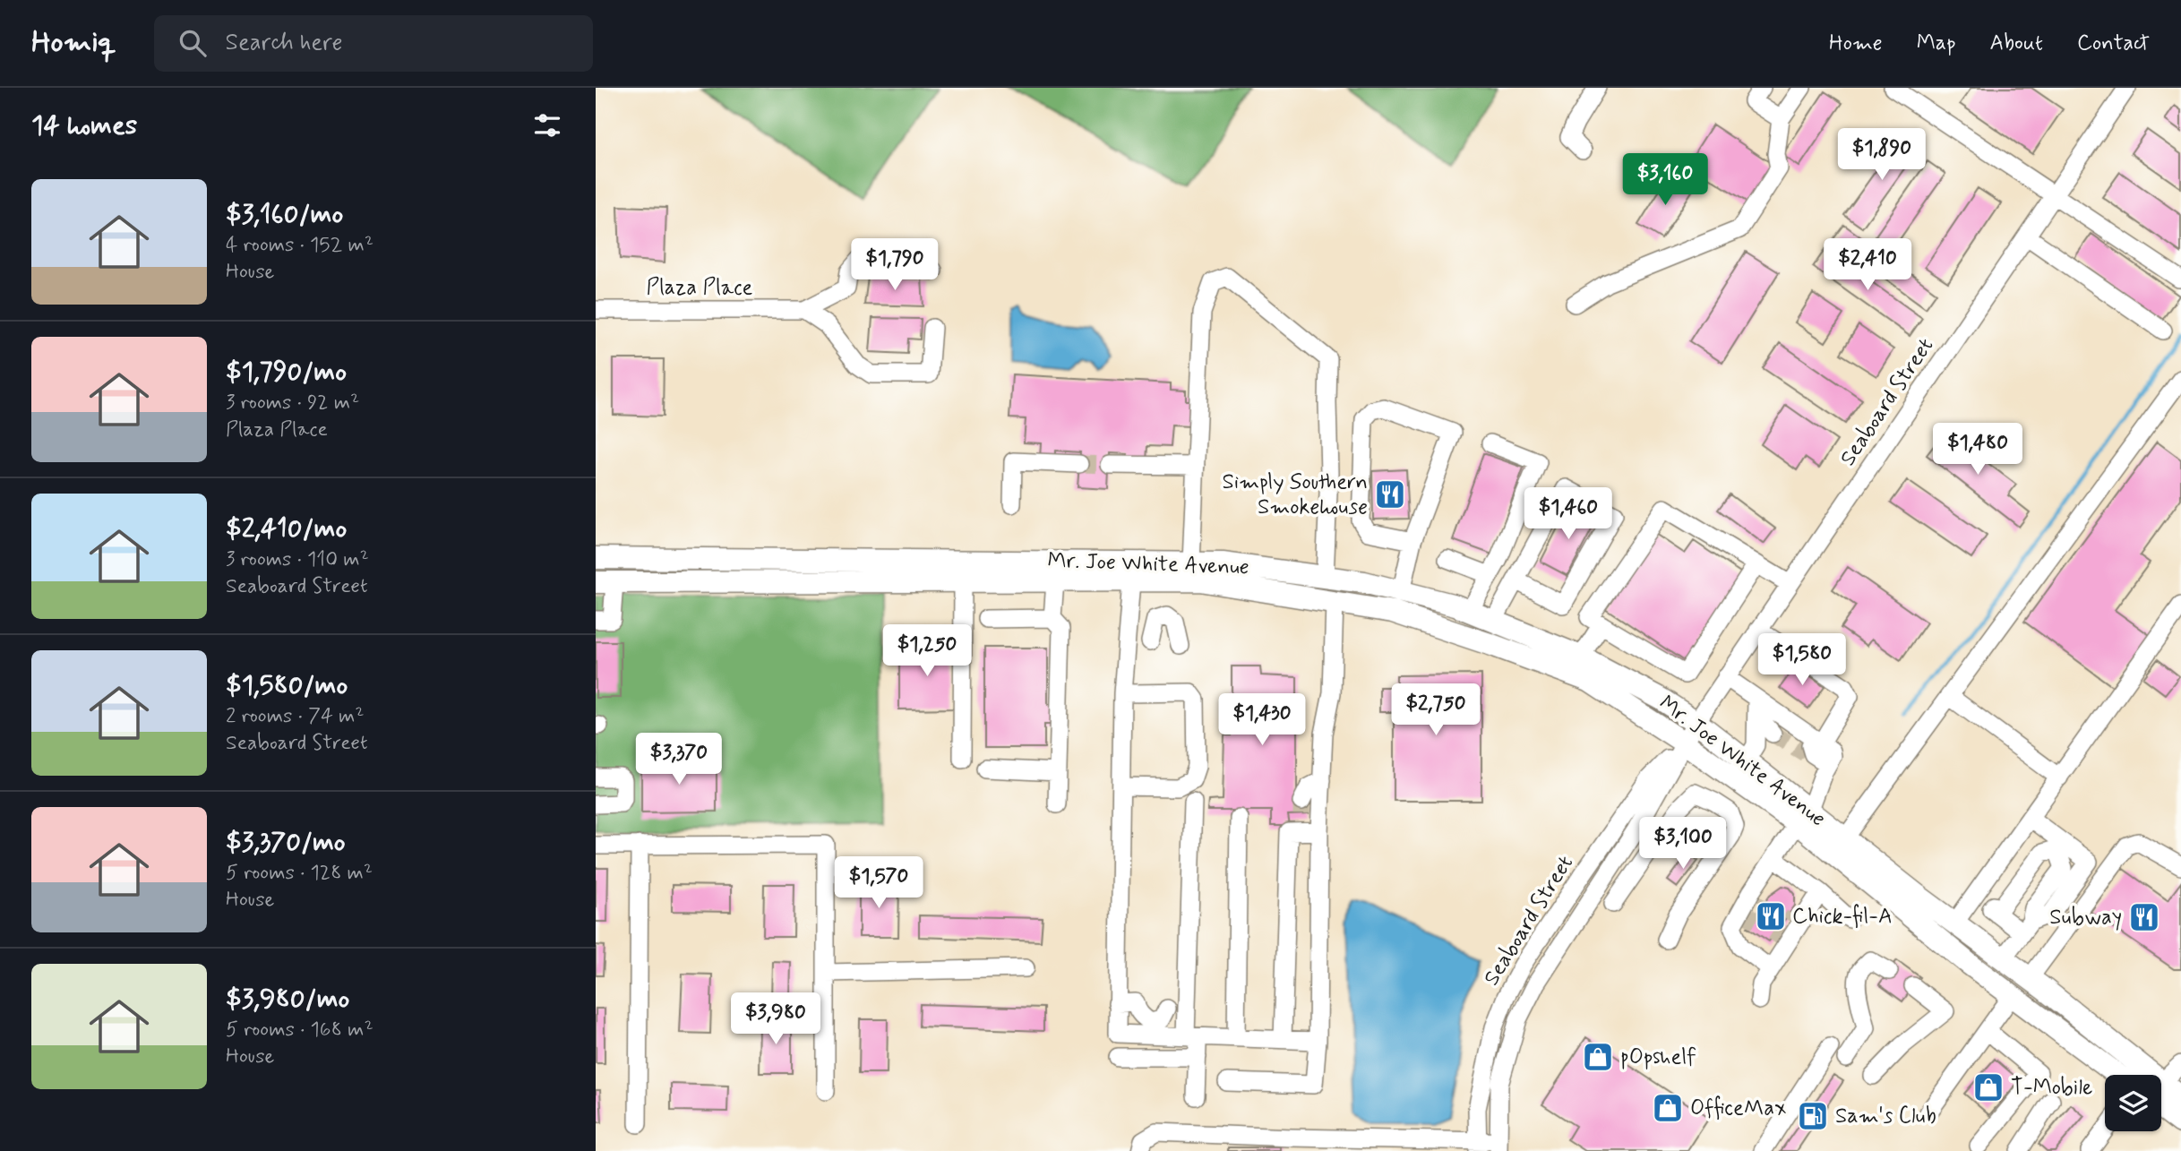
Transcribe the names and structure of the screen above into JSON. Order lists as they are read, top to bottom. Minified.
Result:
{"streets":{"main road":["Mr. Joe White Avenue"],"street":["Plaza Place","Seaboard Street"]},"crossings":[["Seaboard Street","Mr. Joe White Avenue"]],"places":{"restaurant":["Simply Southern Smokehouse","Chick-fil-A","Subway"],"shop":["pOpshelf","T-Mobile","OfficeMax"],"fuel station":["Sam's Club"]},"page":{"header":"Homiq","search":"Search here","nav":["Home","Map","About","Contact"],"heading":"14 homes","price":["$1,890","$3,160","$1,790","$2,410","$1,480","$1,460","$1,250","$1,580","$2,750","$1,430","$3,370","$3,100","$1,570","$3,980"],"list":[{"name":"$3,160/mo","note":"4 rooms · 152 m² · House"},{"name":"$1,790/mo","note":"3 rooms · 92 m² · Plaza Place"},{"name":"$2,410/mo","note":"3 rooms · 110 m² · Seaboard Street"},{"name":"$1,580/mo","note":"2 rooms · 74 m² · Seaboard Street"},{"name":"$3,370/mo","note":"5 rooms · 128 m² · House"},{"name":"$3,980/mo","note":"5 rooms · 168 m² · House"}]}}
